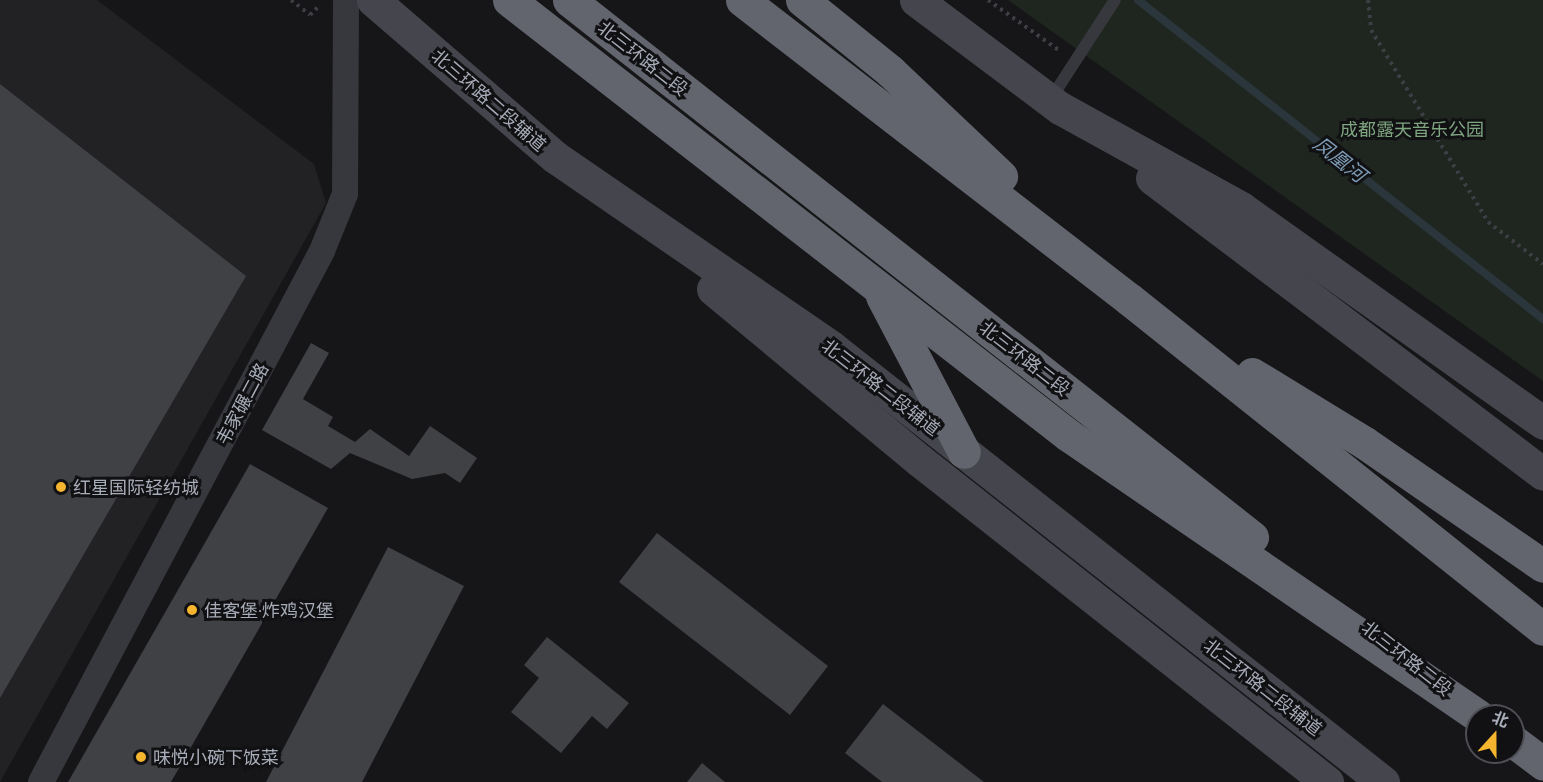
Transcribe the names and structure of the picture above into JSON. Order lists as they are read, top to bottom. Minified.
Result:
{"streets":{"highway":["北三环路二段"],"main road":["北三环路二段辅道"],"street":["韦家碾二路"]},"water":["凤凰河"],"parks":["成都露天音乐公园"],"places":["红星国际轻纺城","佳客堡·炸鸡汉堡","味悦小碗下饭菜"],"north":"top"}
